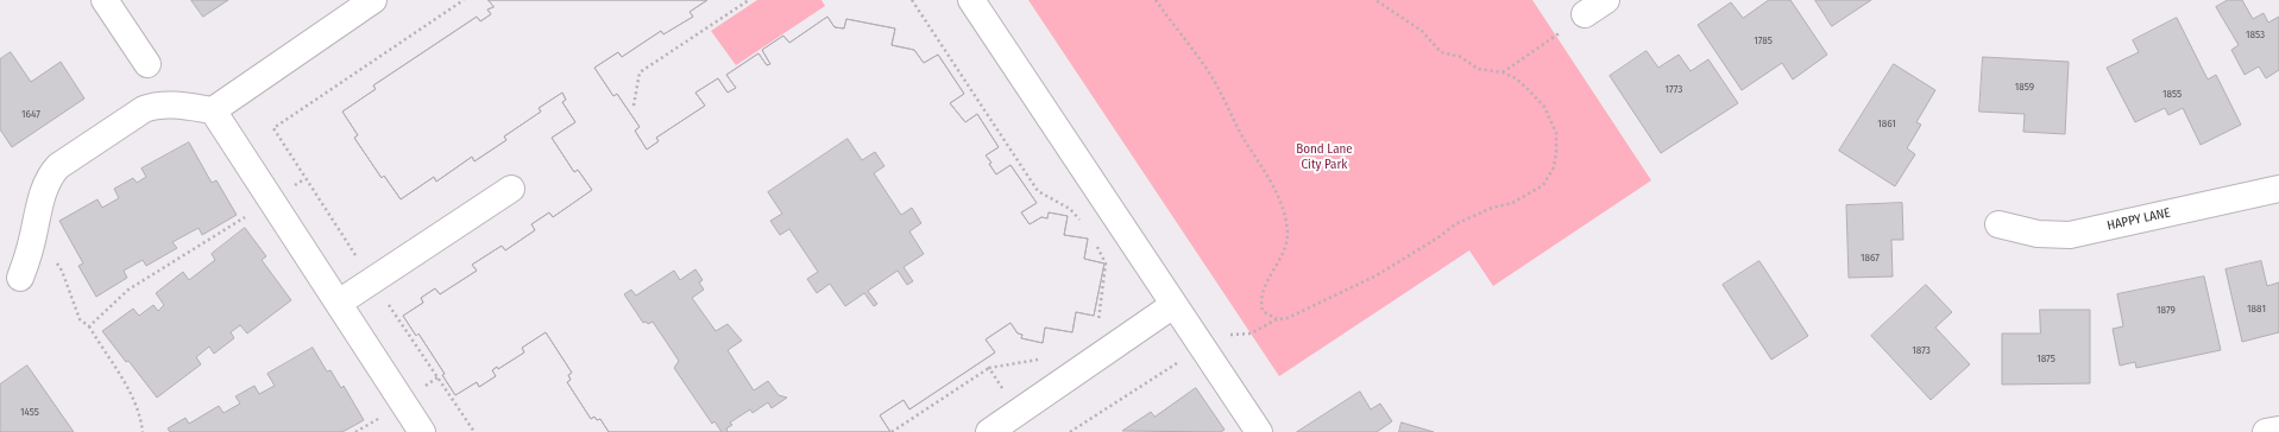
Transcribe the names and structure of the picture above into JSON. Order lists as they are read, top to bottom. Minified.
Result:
{"streets":{"street":["HAPPY LANE"]},"parks":["Bond Lane City Park"],"house_numbers":["1853","1785","1859","1773","1855","1647","1861","1867","1881","1879","1873","1875","1455"]}
